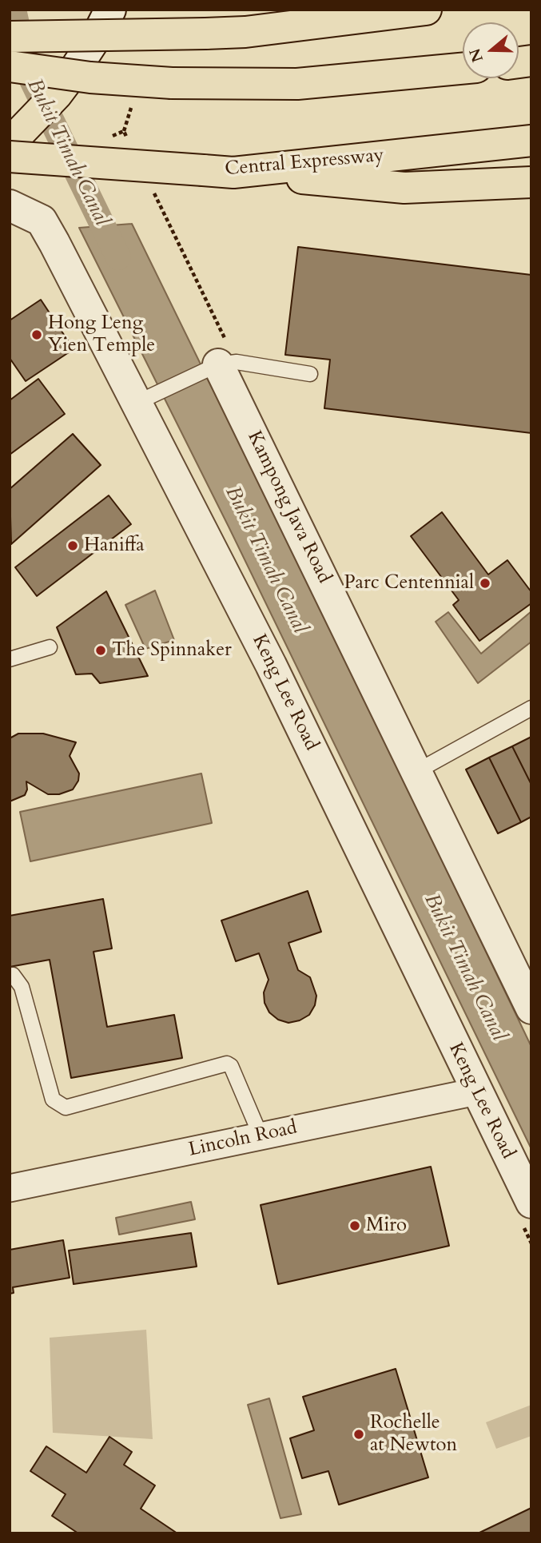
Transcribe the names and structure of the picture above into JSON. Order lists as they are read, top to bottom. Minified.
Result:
{"streets":{"main road":["Central Expressway"],"street":["Kampong Java Road","Keng Lee Road","Lincoln Road"]},"crossings":[["Keng Lee Road","Lincoln Road"]],"water":["Bukit Timah Canal"],"places":["Hong Leng Yien Temple","Haniffa","Parc Centennial","The Spinnaker","Miro","Rochelle at Newton"],"north":"left"}
